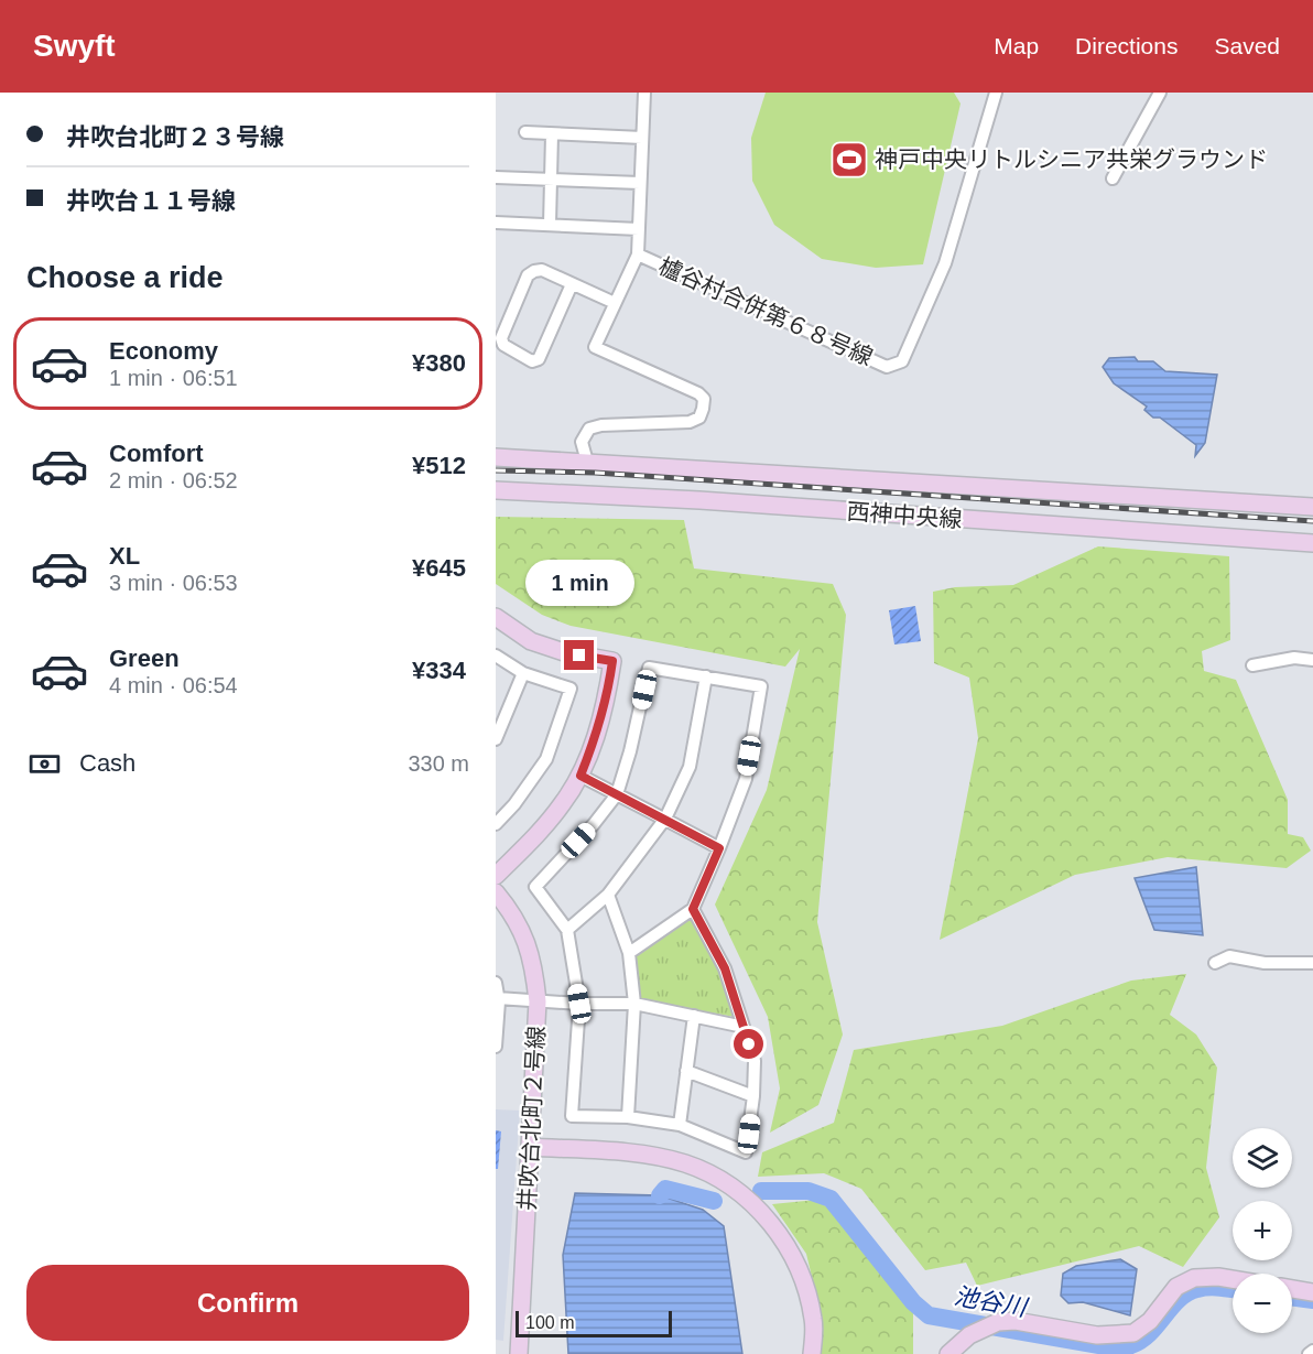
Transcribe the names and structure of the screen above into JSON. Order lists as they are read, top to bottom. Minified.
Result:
{"streets":{"street":["櫨谷村合併第６８号線","西神中央線","井吹台北町２号線"]},"crossings":[["櫨谷村合併第６８号線","西神中央線"]],"water":["池谷川"],"places":{"sports":["神戸中央リトルシニア共栄グラウンド"]},"scale_bar":"100 m","page":{"header":"Swyft","nav":["Map","Directions","Saved"],"banner":["井吹台北町２３号線","井吹台１１号線"],"heading":"Choose a ride","list":[{"name":"Economy","note":"1 min · 06:51","value":"¥380"},{"name":"Comfort","note":"2 min · 06:52","value":"¥512"},{"name":"XL","note":"3 min · 06:53","value":"¥645"},{"name":"Green","note":"4 min · 06:54","value":"¥334"}],"bubble":"1 min","pay":["Cash","330 m"],"map_buttons":["+","−"],"buttons":"Confirm","scale":"100 m"}}
